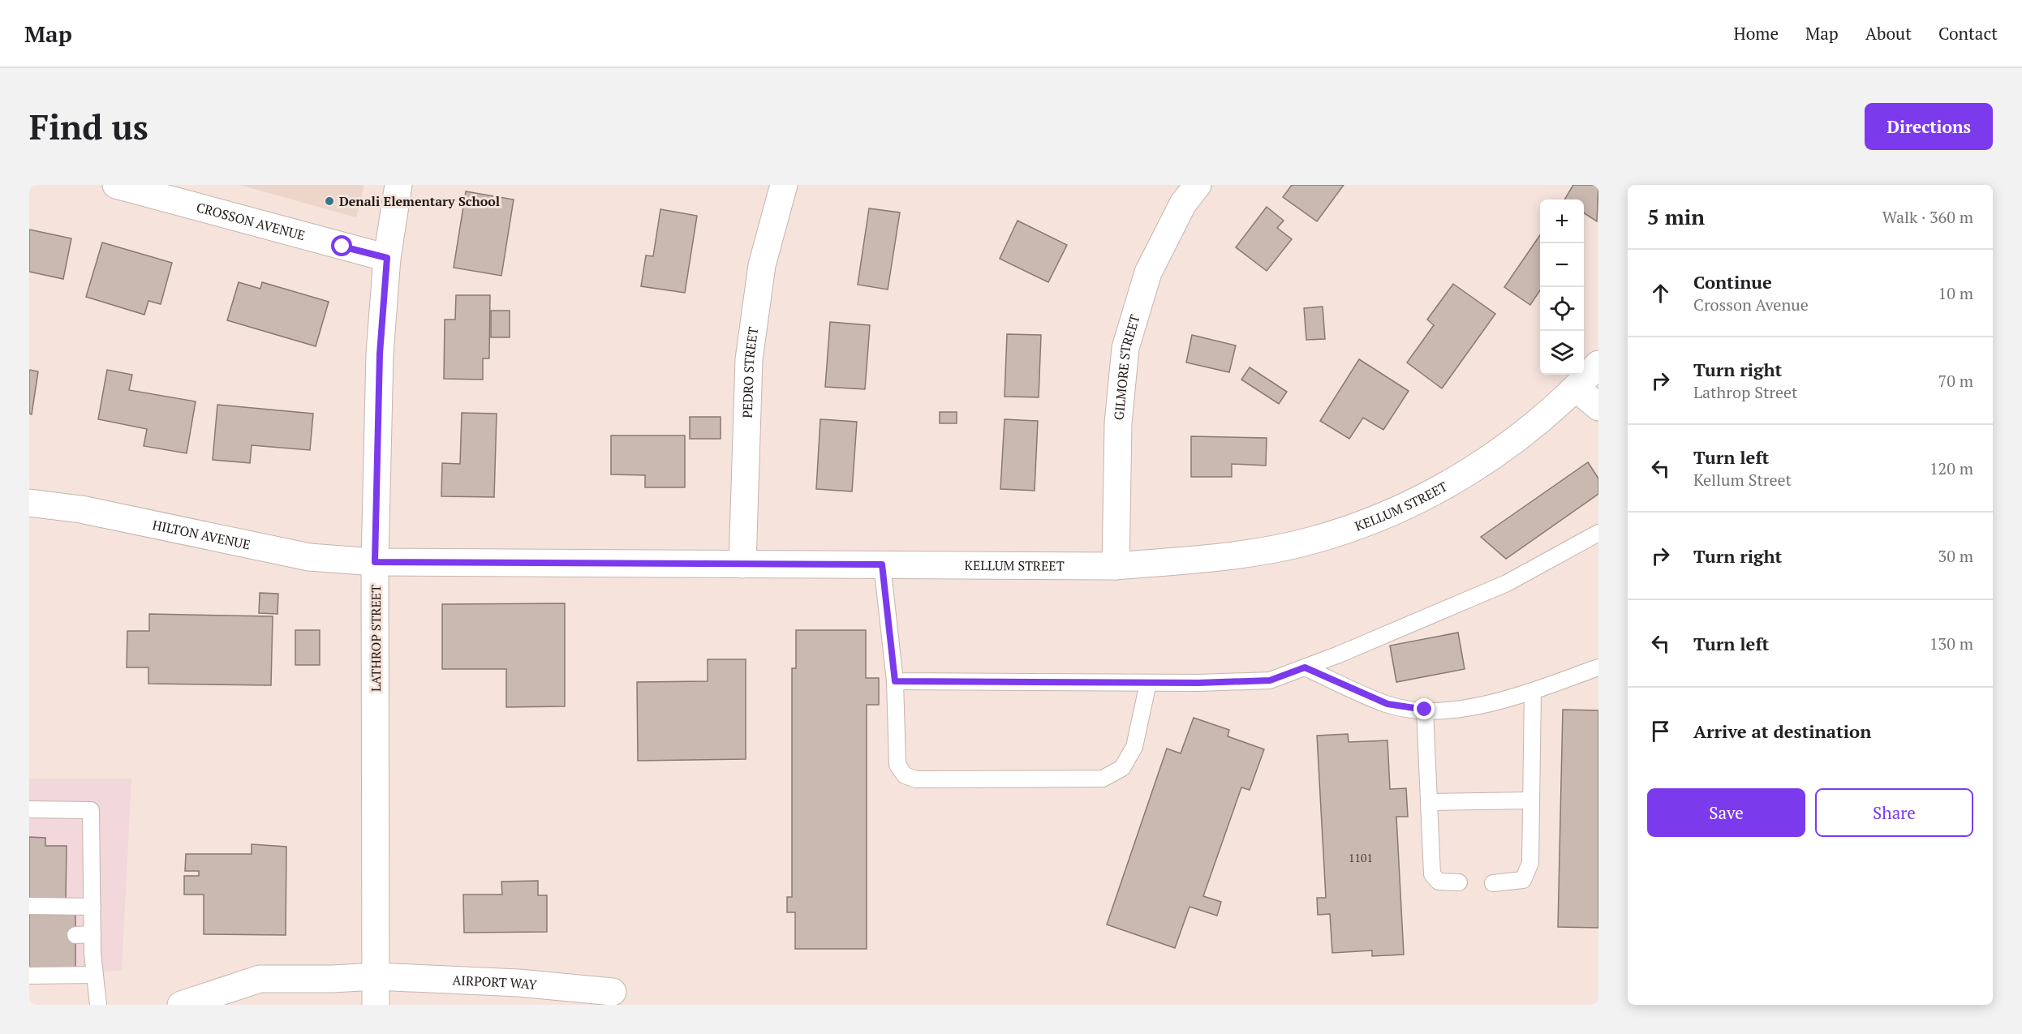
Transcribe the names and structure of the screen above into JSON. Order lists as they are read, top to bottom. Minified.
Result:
{"streets":{"street":["CROSSON AVENUE","GILMORE STREET","PEDRO STREET","KELLUM STREET","HILTON AVENUE","LATHROP STREET","AIRPORT WAY"]},"crossings":[["CROSSON AVENUE","LATHROP STREET"],["GILMORE STREET","KELLUM STREET"],["PEDRO STREET","KELLUM STREET"],["KELLUM STREET","HILTON AVENUE"],["KELLUM STREET","LATHROP STREET"],["HILTON AVENUE","LATHROP STREET"],["LATHROP STREET","AIRPORT WAY"]],"places":["Denali Elementary School"],"house_numbers":["1101"],"page":{"header":"Map","nav":["Home","Map","About","Contact"],"buttons":["Directions",["Save","Share"]],"title":"Find us","heading":["5 min","Walk · 360 m"],"map_buttons":["+","−"],"list":[["Continue","Crosson Avenue","10 m"],["Turn right","Lathrop Street","70 m"],["Turn left","Kellum Street","120 m"],["Turn right","30 m"],["Turn left","130 m"],"Arrive at destination"]}}
